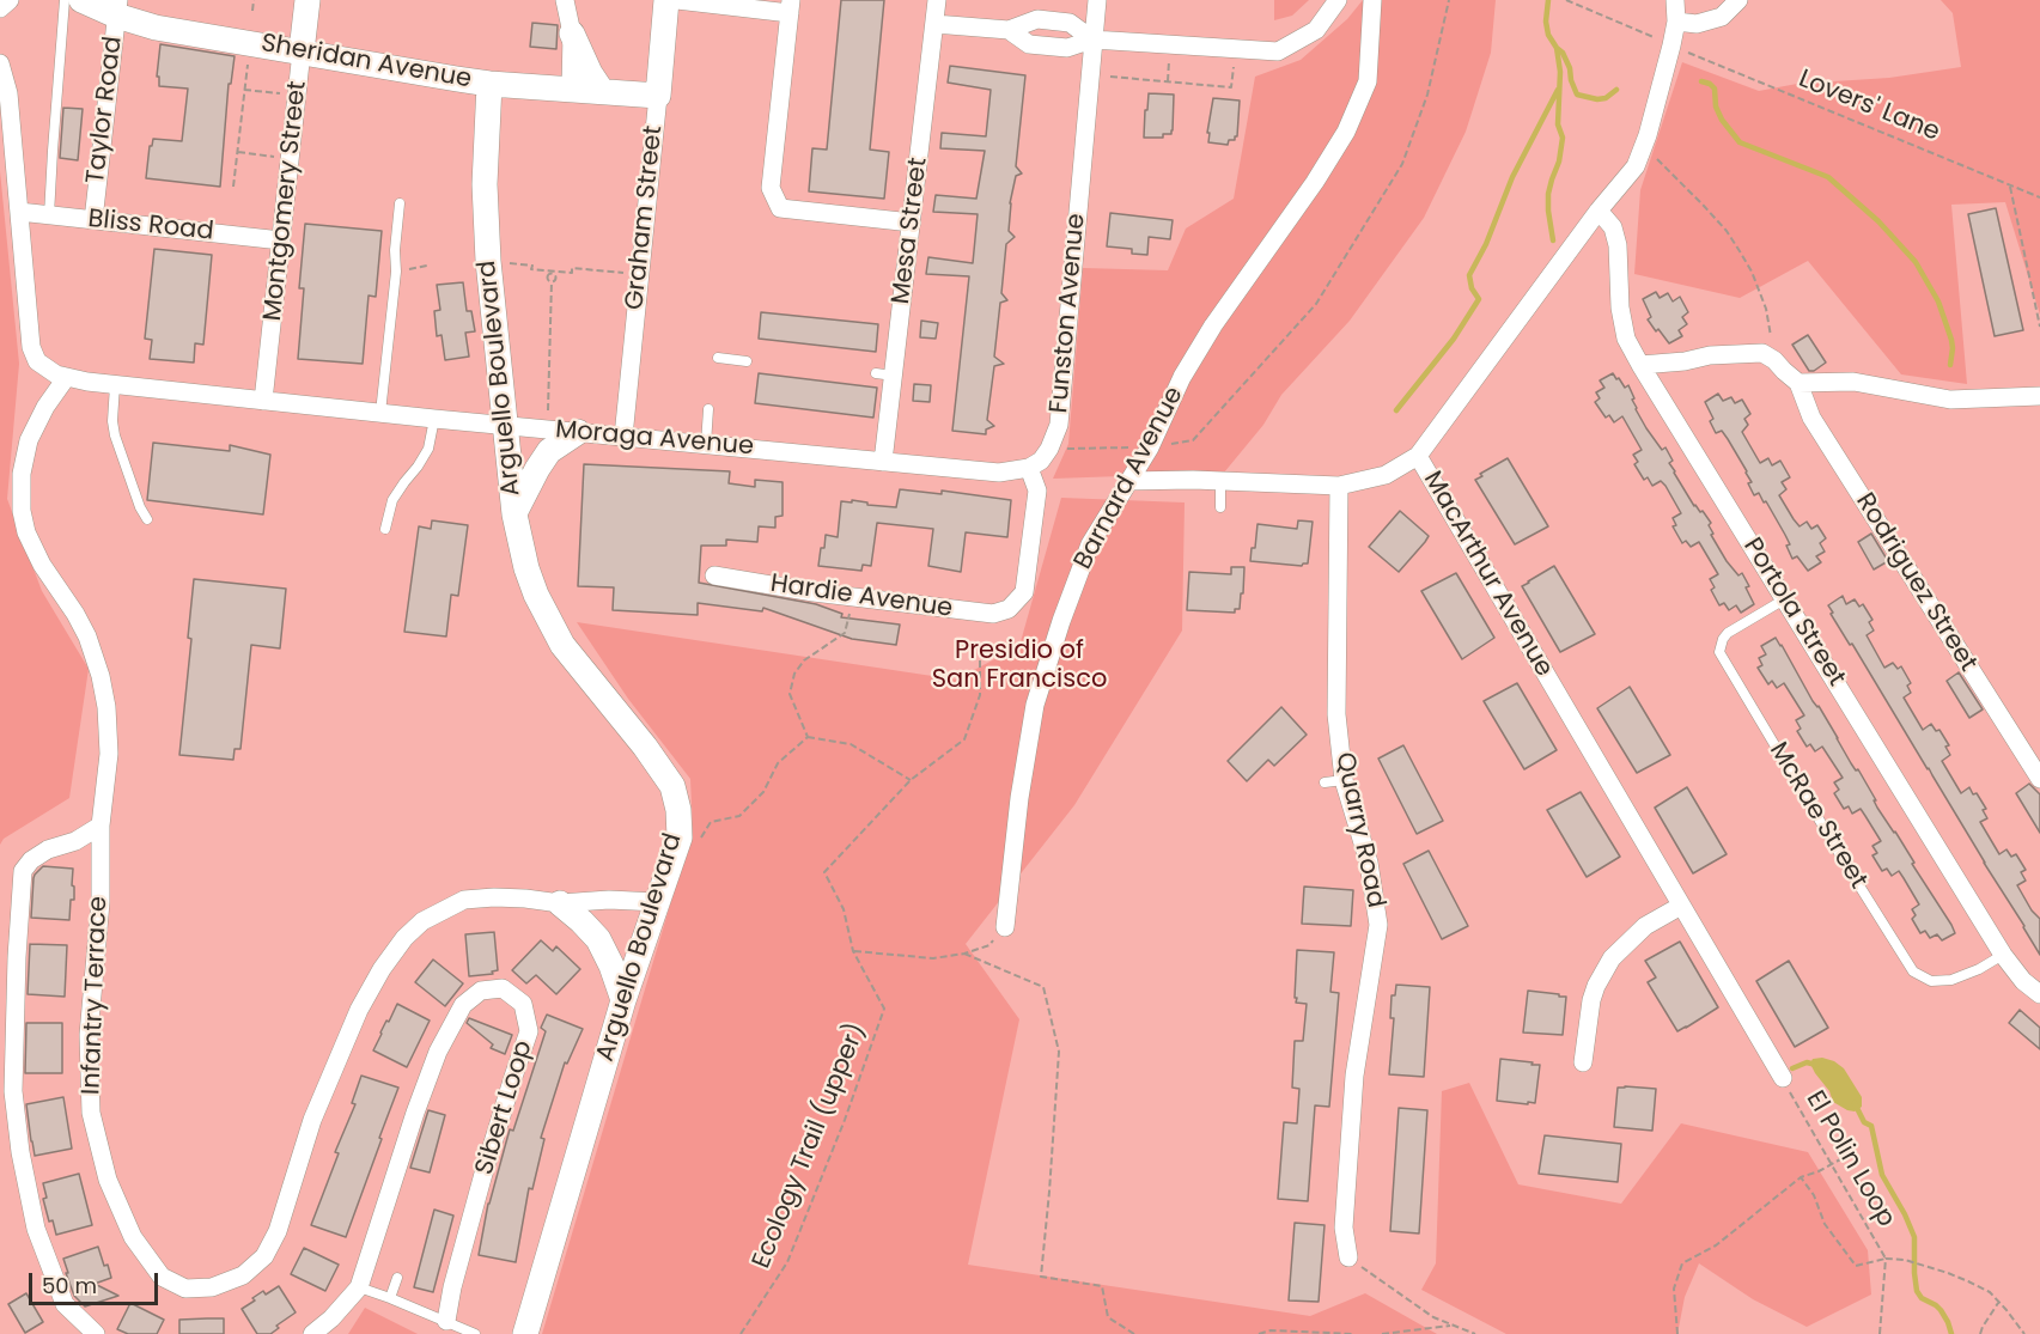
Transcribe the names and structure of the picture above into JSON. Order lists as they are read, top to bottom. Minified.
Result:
{"streets":{"street":["Sheridan Avenue","Taylor Road","Montgomery Street","Graham Street","Bliss Road","Mesa Street","Funston Avenue","Arguello Boulevard","Moraga Avenue","Barnard Avenue","MacArthur Avenue","Rodriguez Street","Hardie Avenue","Portola Street","Quarry Road","Infantry Terrace","Sibert Loop"],"lane":["McRae Street"],"path":["Lovers' Lane","Ecology Trail (upper)","El Polin Loop"]},"crossings":[["Sheridan Avenue","Taylor Road"],["Sheridan Avenue","Montgomery Street"],["Sheridan Avenue","Graham Street"],["Sheridan Avenue","Arguello Boulevard"],["Taylor Road","Bliss Road"],["Montgomery Street","Bliss Road"],["Montgomery Street","Moraga Avenue"],["Graham Street","Moraga Avenue"],["Mesa Street","Moraga Avenue"],["Funston Avenue","Moraga Avenue"],["Funston Avenue","Hardie Avenue"],["Arguello Boulevard","Moraga Avenue"],["Arguello Boulevard","Infantry Terrace"],["Moraga Avenue","Hardie Avenue"],["Moraga Avenue","Infantry Terrace"],["MacArthur Avenue","Portola Street"],["MacArthur Avenue","El Polin Loop"],["Portola Street","McRae Street"]],"parks":["Presidio of San Francisco"],"scale_bar":"50 m"}
